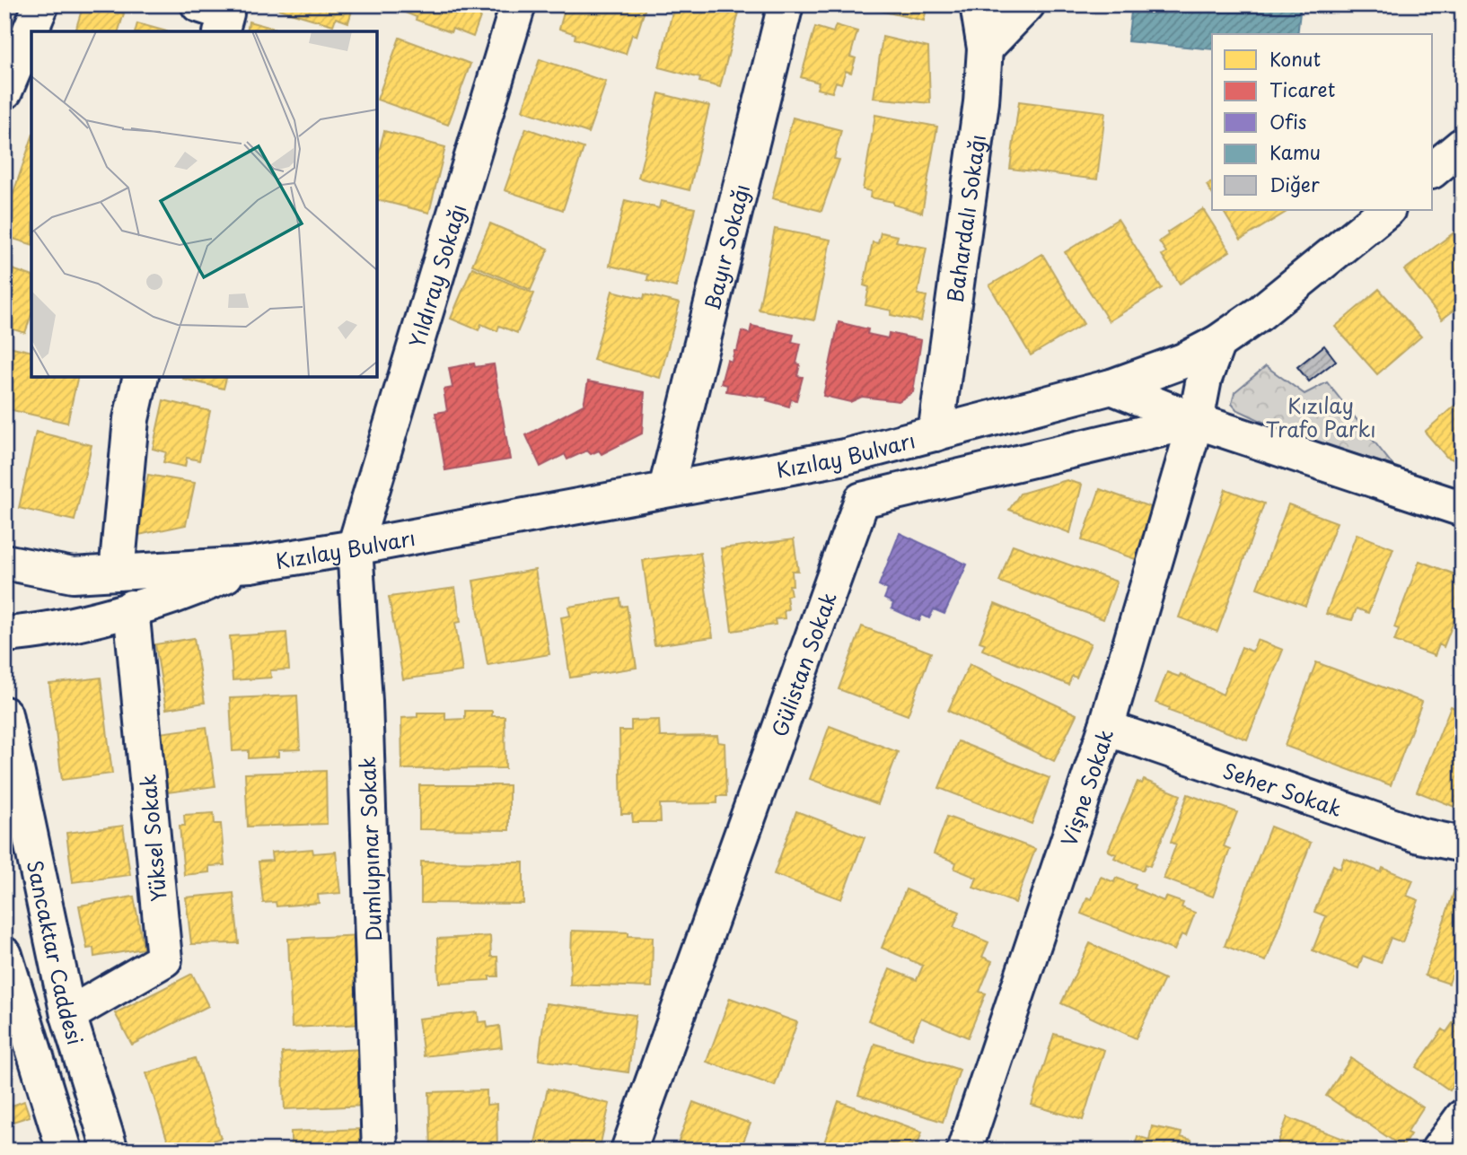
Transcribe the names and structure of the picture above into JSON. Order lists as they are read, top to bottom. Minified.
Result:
{"streets":{"street":["Bahardalı Sokağı","Bayır Sokağı","Yıldıray Sokağı","Kızılay Bulvarı","Gülistan Sokak","Vişne Sokak","Seher Sokak","Yüksel Sokak","Dumlupınar Sokak","Sancaktar Caddesi"]},"crossings":[["Bahardalı Sokağı","Kızılay Bulvarı"],["Bayır Sokağı","Kızılay Bulvarı"],["Yıldıray Sokağı","Kızılay Bulvarı"],["Yıldıray Sokağı","Dumlupınar Sokak"],["Kızılay Bulvarı","Vişne Sokak"],["Kızılay Bulvarı","Yüksel Sokak"],["Kızılay Bulvarı","Dumlupınar Sokak"],["Gülistan Sokak","Vişne Sokak"],["Vişne Sokak","Seher Sokak"],["Yüksel Sokak","Sancaktar Caddesi"]],"parks":["Kızılay Trafo Parkı"],"legend":["Konut","Ticaret","Ofis","Kamu","Diğer"]}
